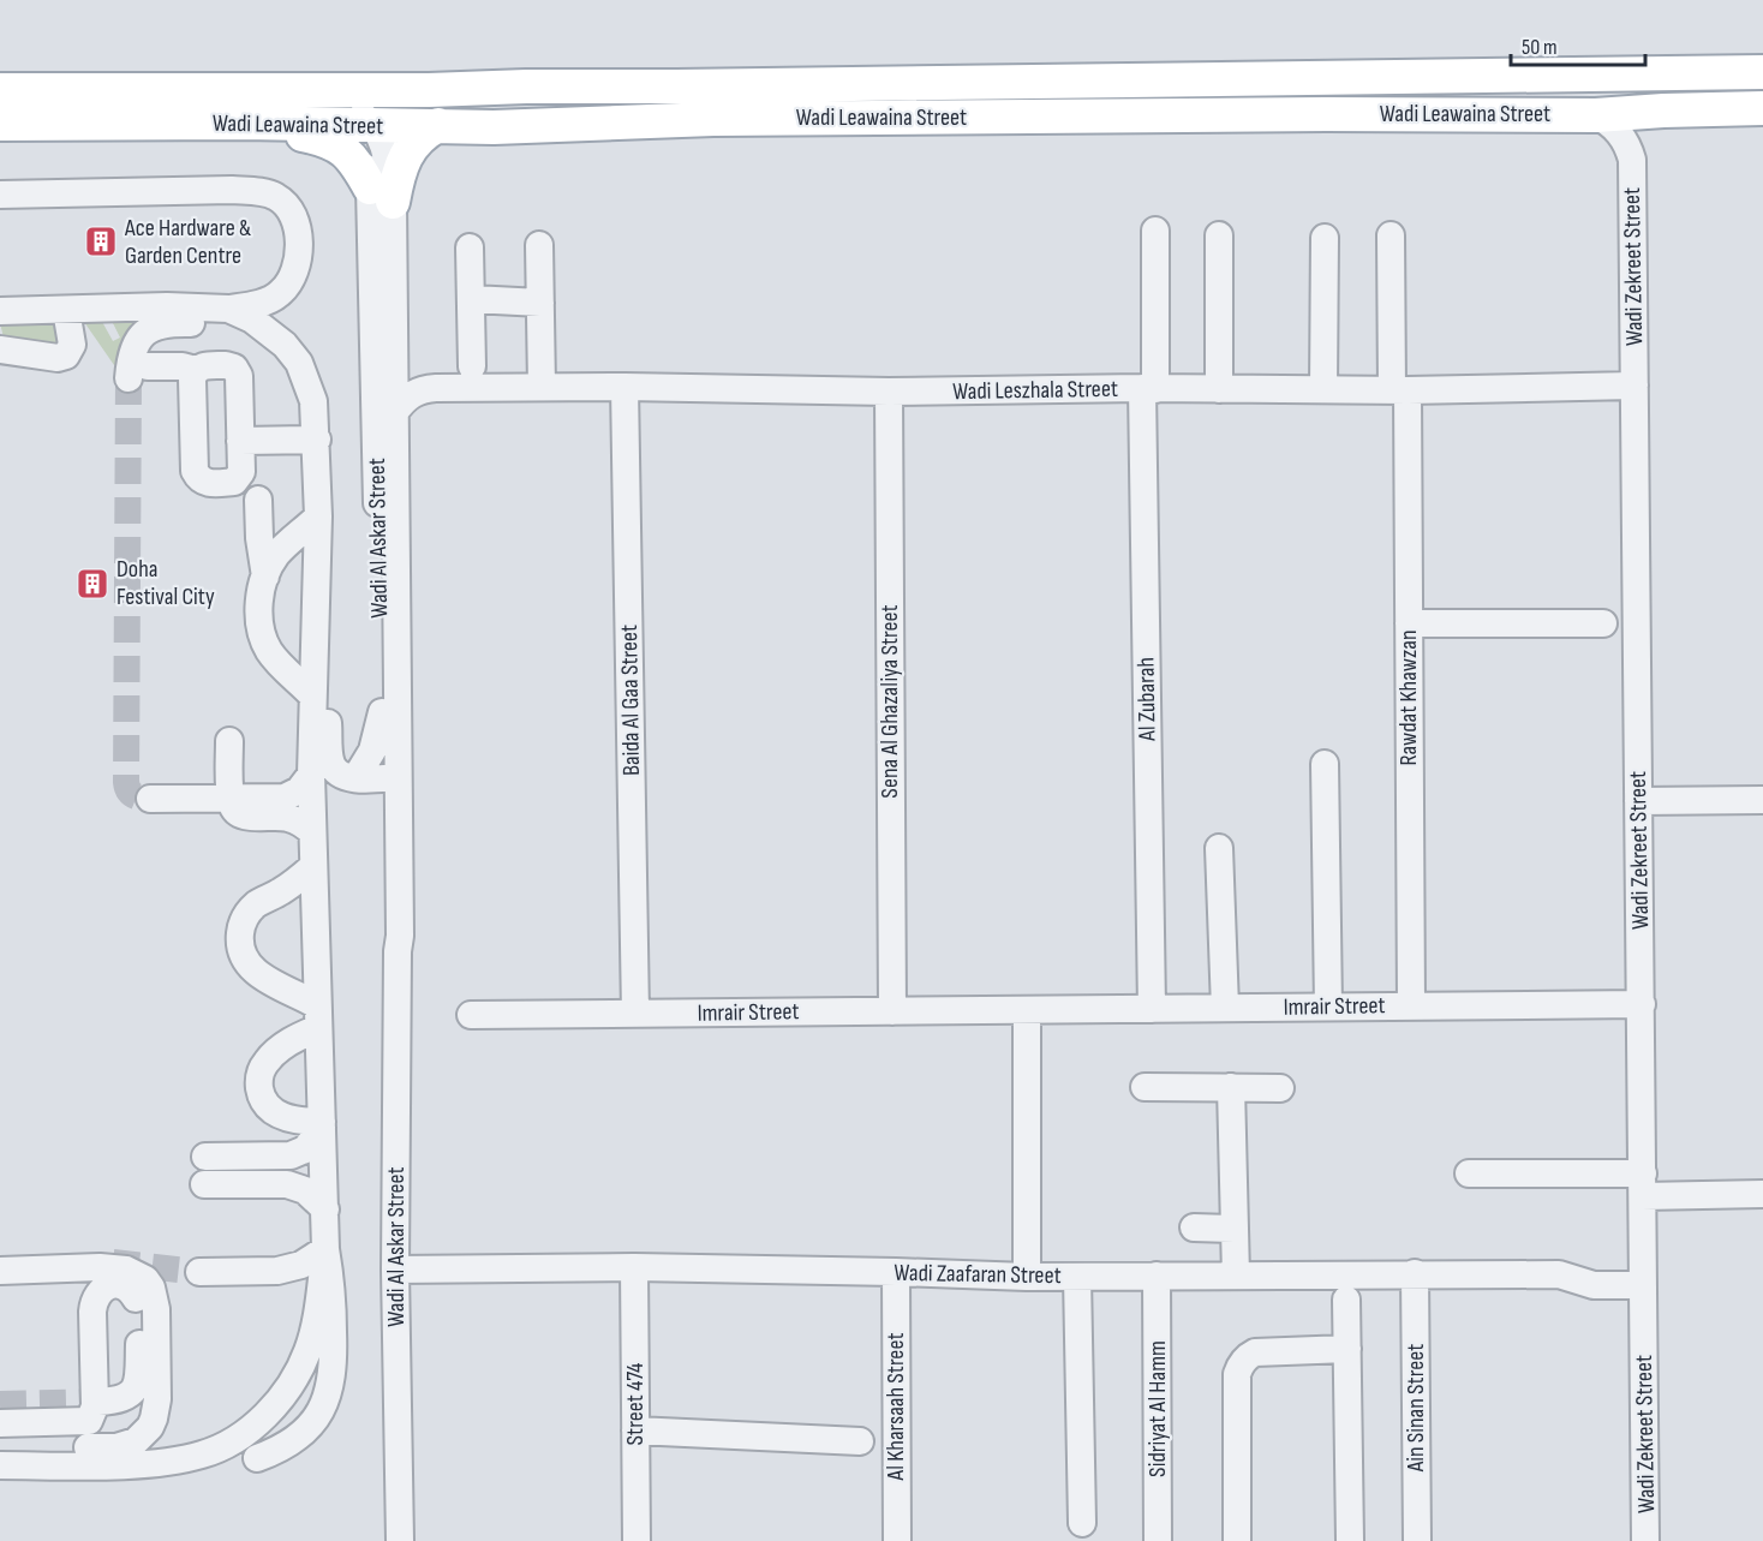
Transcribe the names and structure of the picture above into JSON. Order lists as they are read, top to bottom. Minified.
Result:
{"streets":{"main road":["Wadi Leawaina Street"],"street":["Wadi Zekreet Street","Wadi Leszhala Street","Wadi Al Askar Street","Rawdat Khawzan","Al Zubarah","Baida Al Gaa Street","Sena Al Ghazaliya Street","Imrair Street","Wadi Zaafaran Street","Street 474","Al Kharsaah Street","Ain Sinan Street","Sidriyat Al Hamm"]},"crossings":[["Wadi Leawaina Street","Wadi Zekreet Street"],["Wadi Leawaina Street","Wadi Al Askar Street"],["Wadi Zekreet Street","Wadi Leszhala Street"],["Wadi Zekreet Street","Imrair Street"],["Wadi Zekreet Street","Wadi Zaafaran Street"],["Wadi Leszhala Street","Wadi Al Askar Street"],["Wadi Leszhala Street","Rawdat Khawzan"],["Wadi Leszhala Street","Al Zubarah"],["Wadi Leszhala Street","Baida Al Gaa Street"],["Wadi Leszhala Street","Sena Al Ghazaliya Street"],["Wadi Al Askar Street","Wadi Zaafaran Street"],["Rawdat Khawzan","Imrair Street"],["Al Zubarah","Imrair Street"],["Baida Al Gaa Street","Imrair Street"],["Sena Al Ghazaliya Street","Imrair Street"],["Wadi Zaafaran Street","Street 474"],["Wadi Zaafaran Street","Al Kharsaah Street"],["Wadi Zaafaran Street","Ain Sinan Street"],["Wadi Zaafaran Street","Sidriyat Al Hamm"]],"places":{"building":["Ace Hardware & Garden Centre","Doha Festival City"]},"scale_bar":"50 m"}
